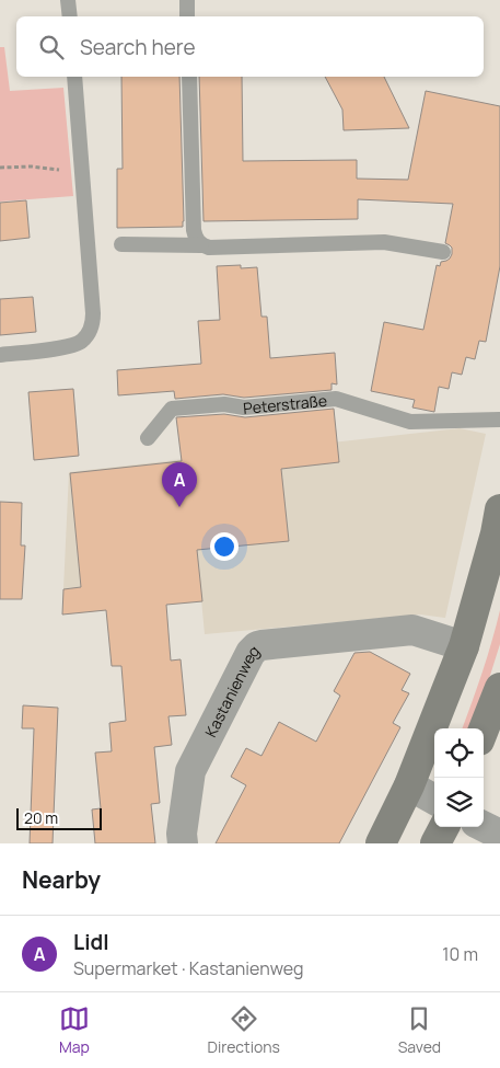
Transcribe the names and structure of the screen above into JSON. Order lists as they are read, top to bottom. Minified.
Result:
{"streets":{"street":["Kastanienweg"],"lane":["Peterstraße"]},"scale_bar":"20 m","page":{"search":"Search here","pins":"A","scale":"20 m","heading":"Nearby","list":[{"mark":"A","name":"Lidl","note":"Supermarket · Kastanienweg","value":"10 m"}],"nav":["Map","Directions","Saved"]}}
